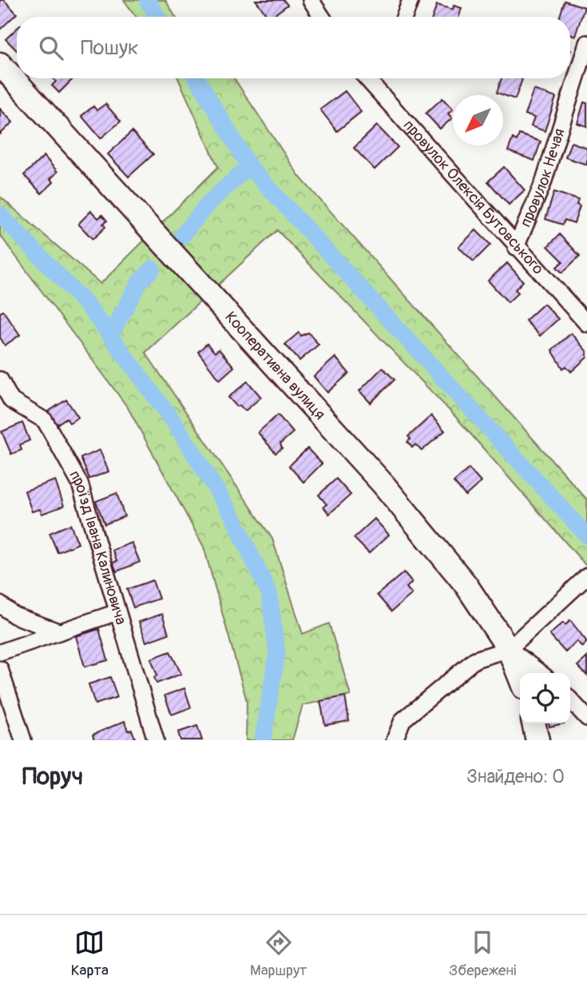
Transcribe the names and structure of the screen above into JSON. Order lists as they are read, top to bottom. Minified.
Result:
{"streets":{"street":["провулок Нечая","провулок Олексія Бутовського","Кооперативна вулиця","проїзд Івана Калиновича"]},"crossings":[["провулок Нечая","провулок Олексія Бутовського"]],"north":"bottom left","page":{"search":"Пошук","heading":["Поруч","Знайдено: 0"],"nav":["Карта","Маршрут","Збережені"]}}
